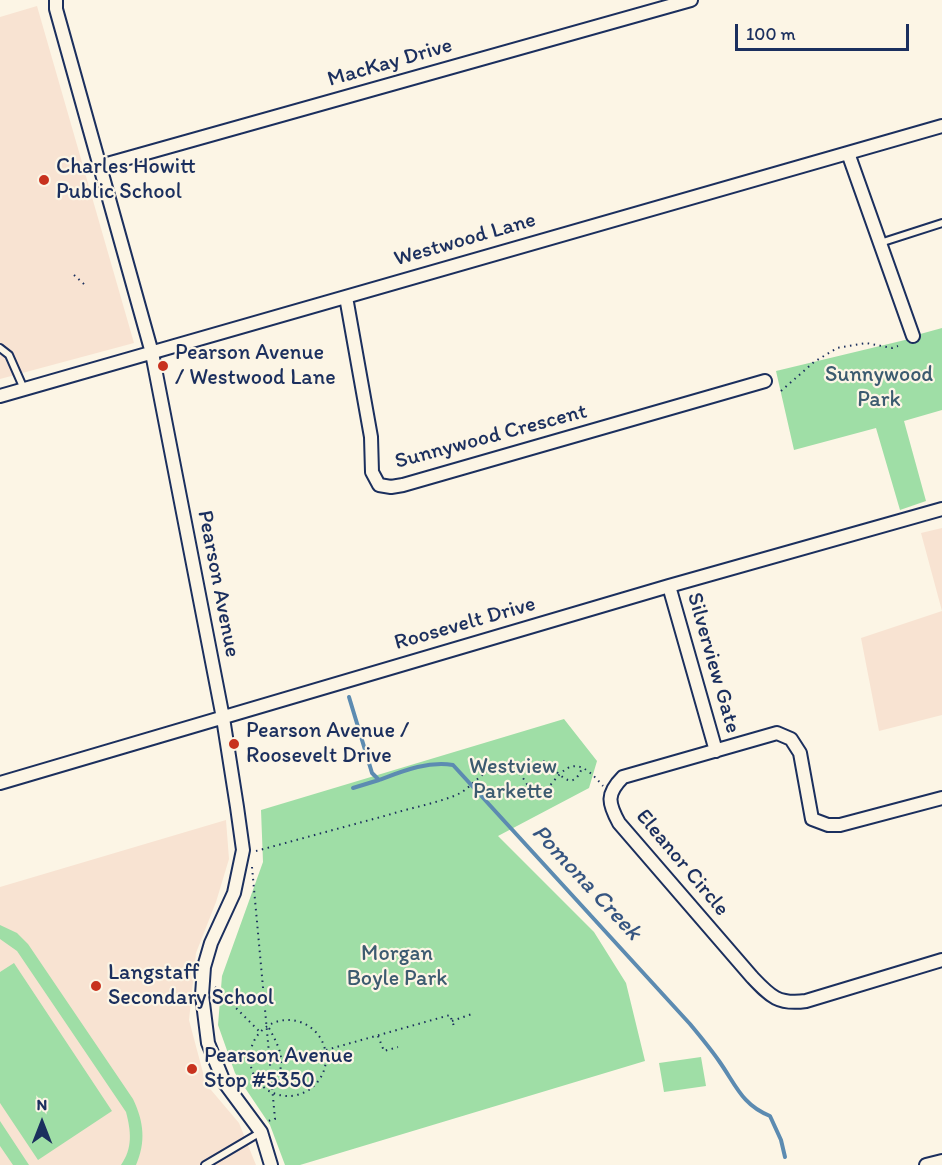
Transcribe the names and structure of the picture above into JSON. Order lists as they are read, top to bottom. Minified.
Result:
{"streets":{"street":["MacKay Drive","Westwood Lane","Sunnywood Crescent","Pearson Avenue","Roosevelt Drive","Silverview Gate","Eleanor Circle"]},"crossings":[["MacKay Drive","Pearson Avenue"],["Westwood Lane","Sunnywood Crescent"],["Westwood Lane","Pearson Avenue"],["Pearson Avenue","Roosevelt Drive"],["Roosevelt Drive","Silverview Gate"],["Silverview Gate","Eleanor Circle"]],"water":["Pomona Creek"],"parks":["Sunnywood Park","Westview Parkette","Morgan Boyle Park"],"places":["Charles Howitt Public School","Pearson Avenue / Westwood Lane","Pearson Avenue / Roosevelt Drive","Langstaff Secondary School","Pearson Avenue Stop #5350"],"scale_bar":"100 m","north":"top"}
